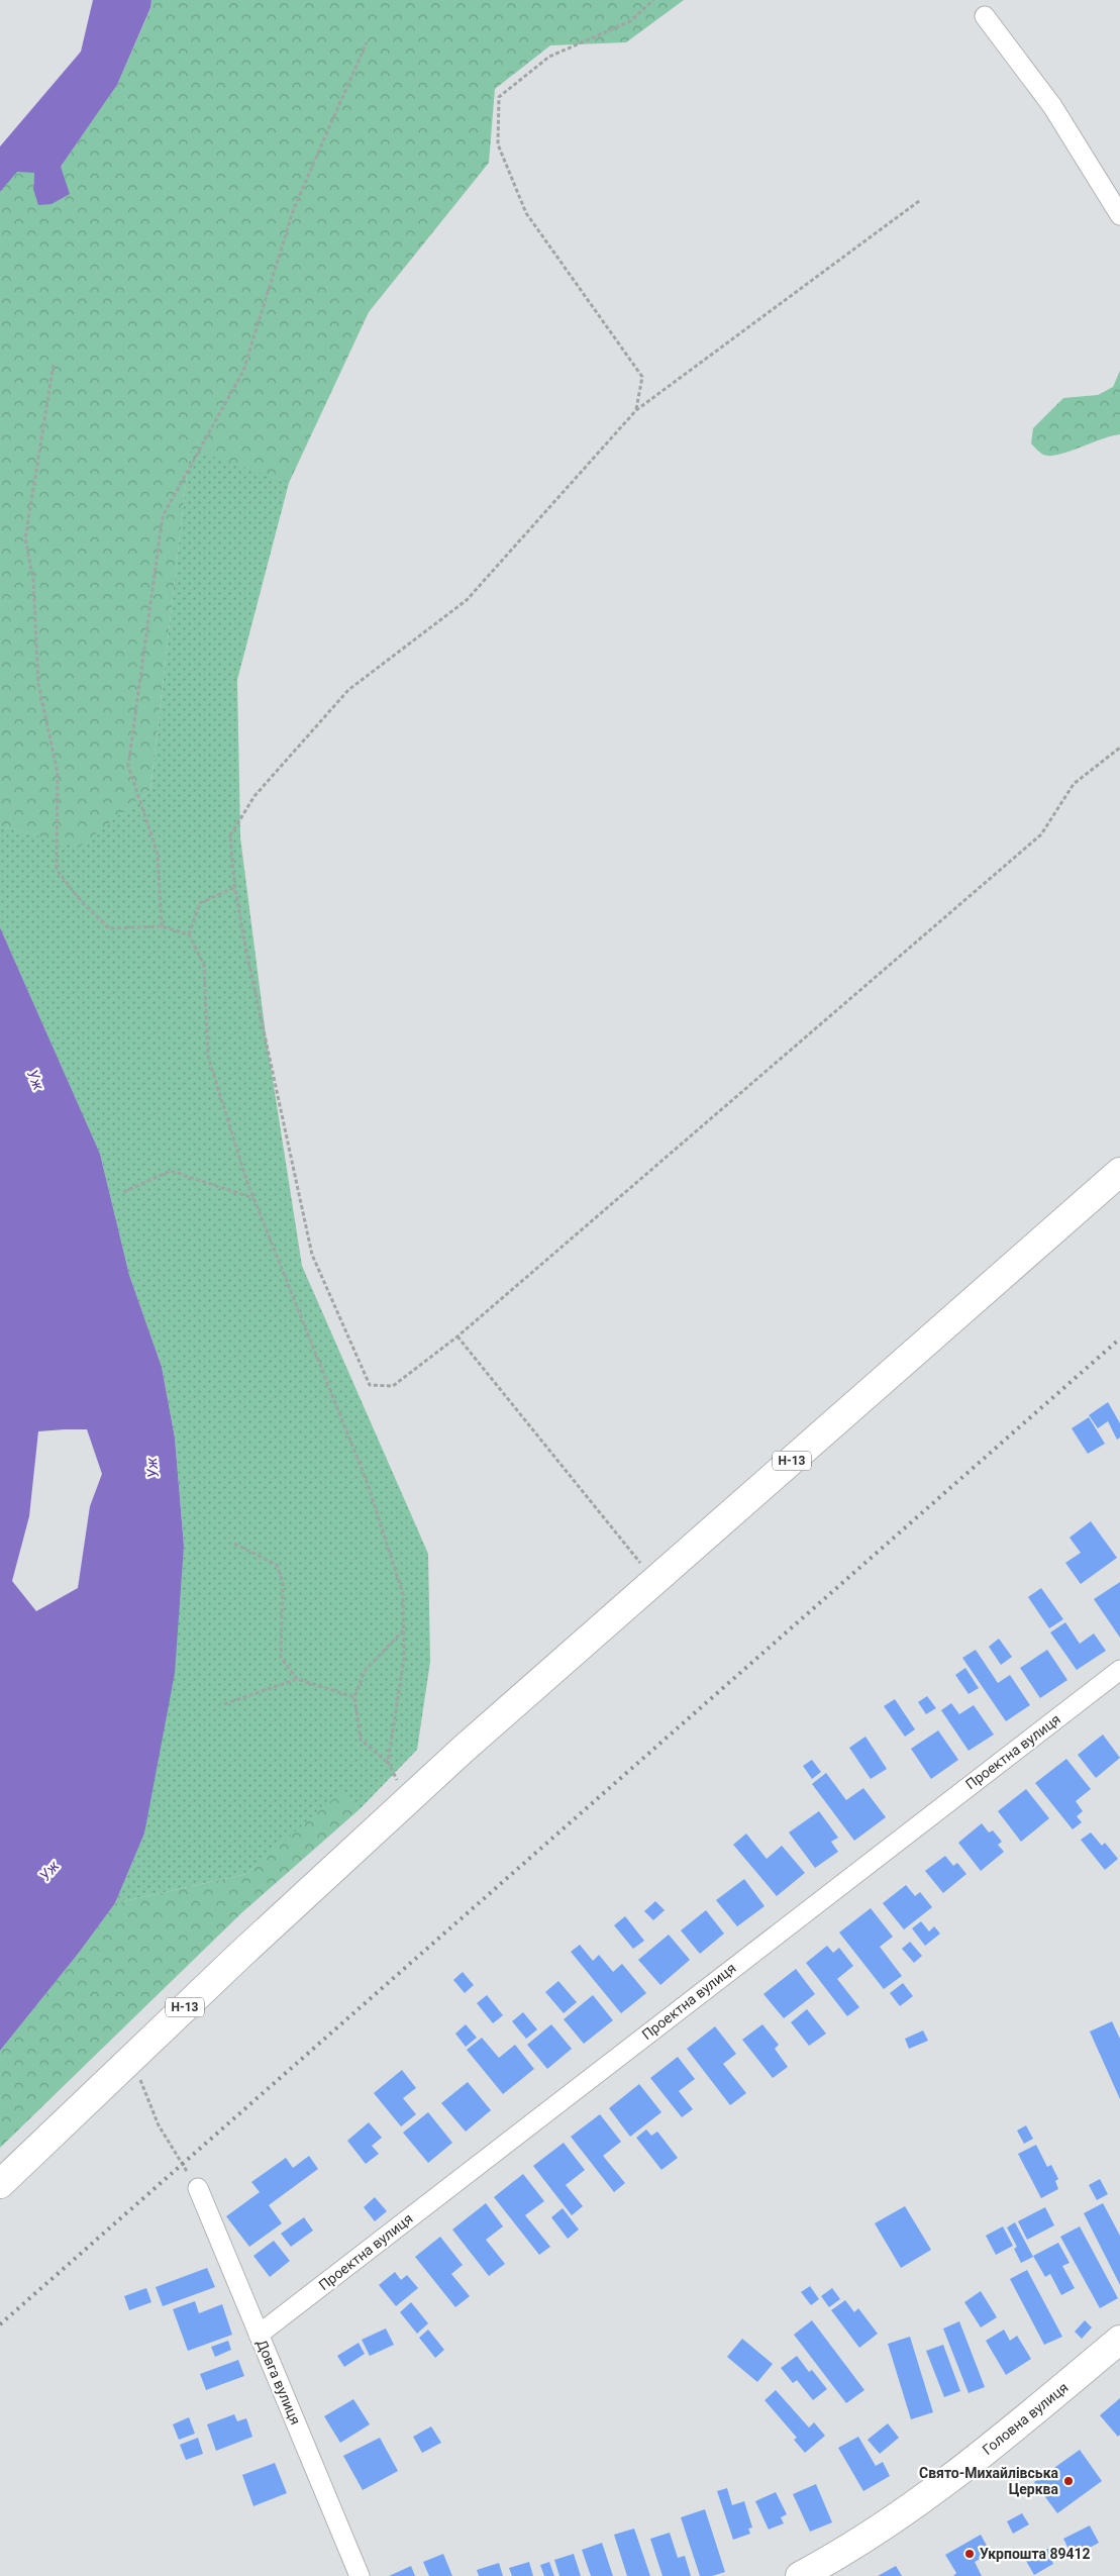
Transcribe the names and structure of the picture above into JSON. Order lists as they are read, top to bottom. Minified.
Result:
{"streets":{"main road":["Н-13","Головна вулиця"],"street":["Проектна вулиця","Довга вулиця"]},"crossings":[["Проектна вулиця","Довга вулиця"]],"water":["Уж"],"places":["Свято-Михайлівська Церква","Укрпошта 89412"]}
